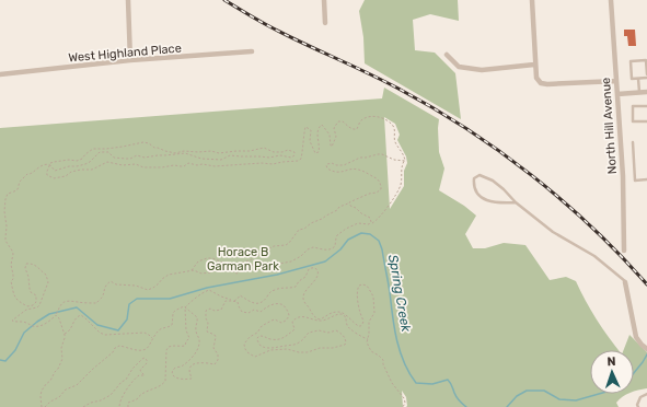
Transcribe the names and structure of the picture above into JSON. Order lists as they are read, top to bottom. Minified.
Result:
{"streets":{"street":["West Highland Place","North Hill Avenue"]},"water":["Spring Creek"],"parks":["Horace B Garman Park"],"north":"top"}
